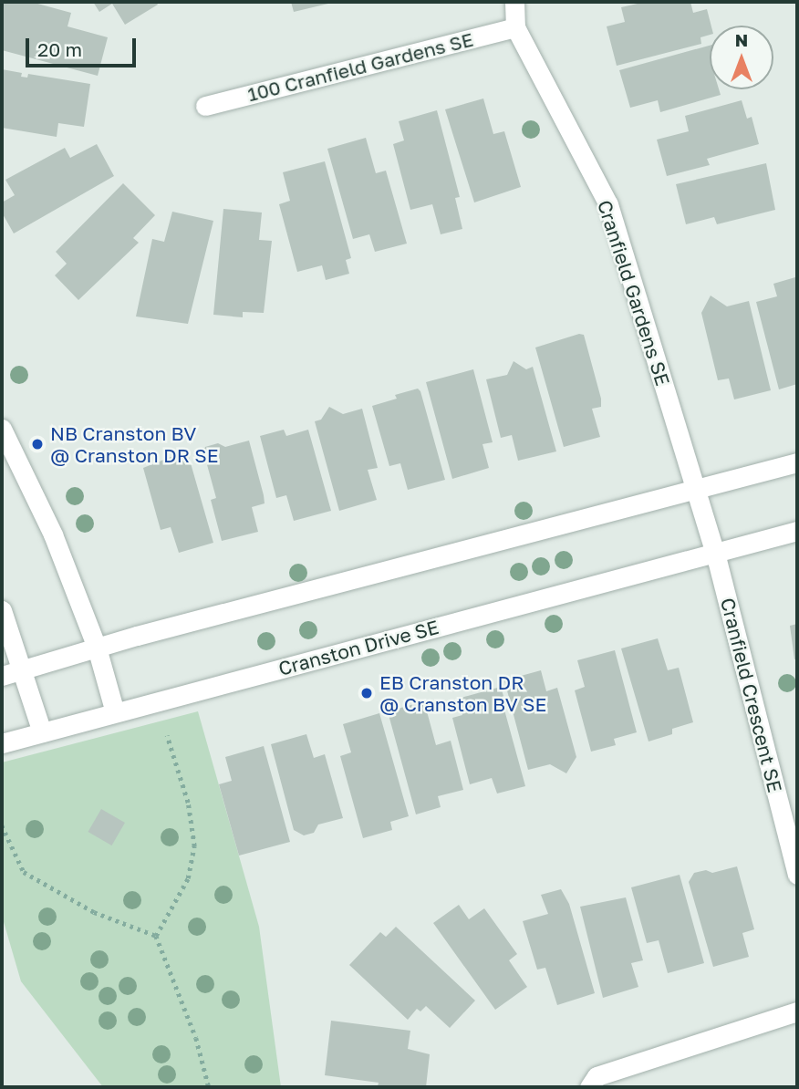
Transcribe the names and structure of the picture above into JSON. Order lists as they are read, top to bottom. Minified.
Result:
{"streets":{"street":["100 Cranfield Gardens SE","Cranfield Gardens SE","Cranston Drive SE","Cranfield Crescent SE"]},"crossings":[["100 Cranfield Gardens SE","Cranfield Gardens SE"],["Cranston Drive SE","Cranfield Crescent SE"]],"places":["NB Cranston BV @ Cranston DR SE","EB Cranston DR @ Cranston BV SE"],"scale_bar":"20 m","north":"top"}
